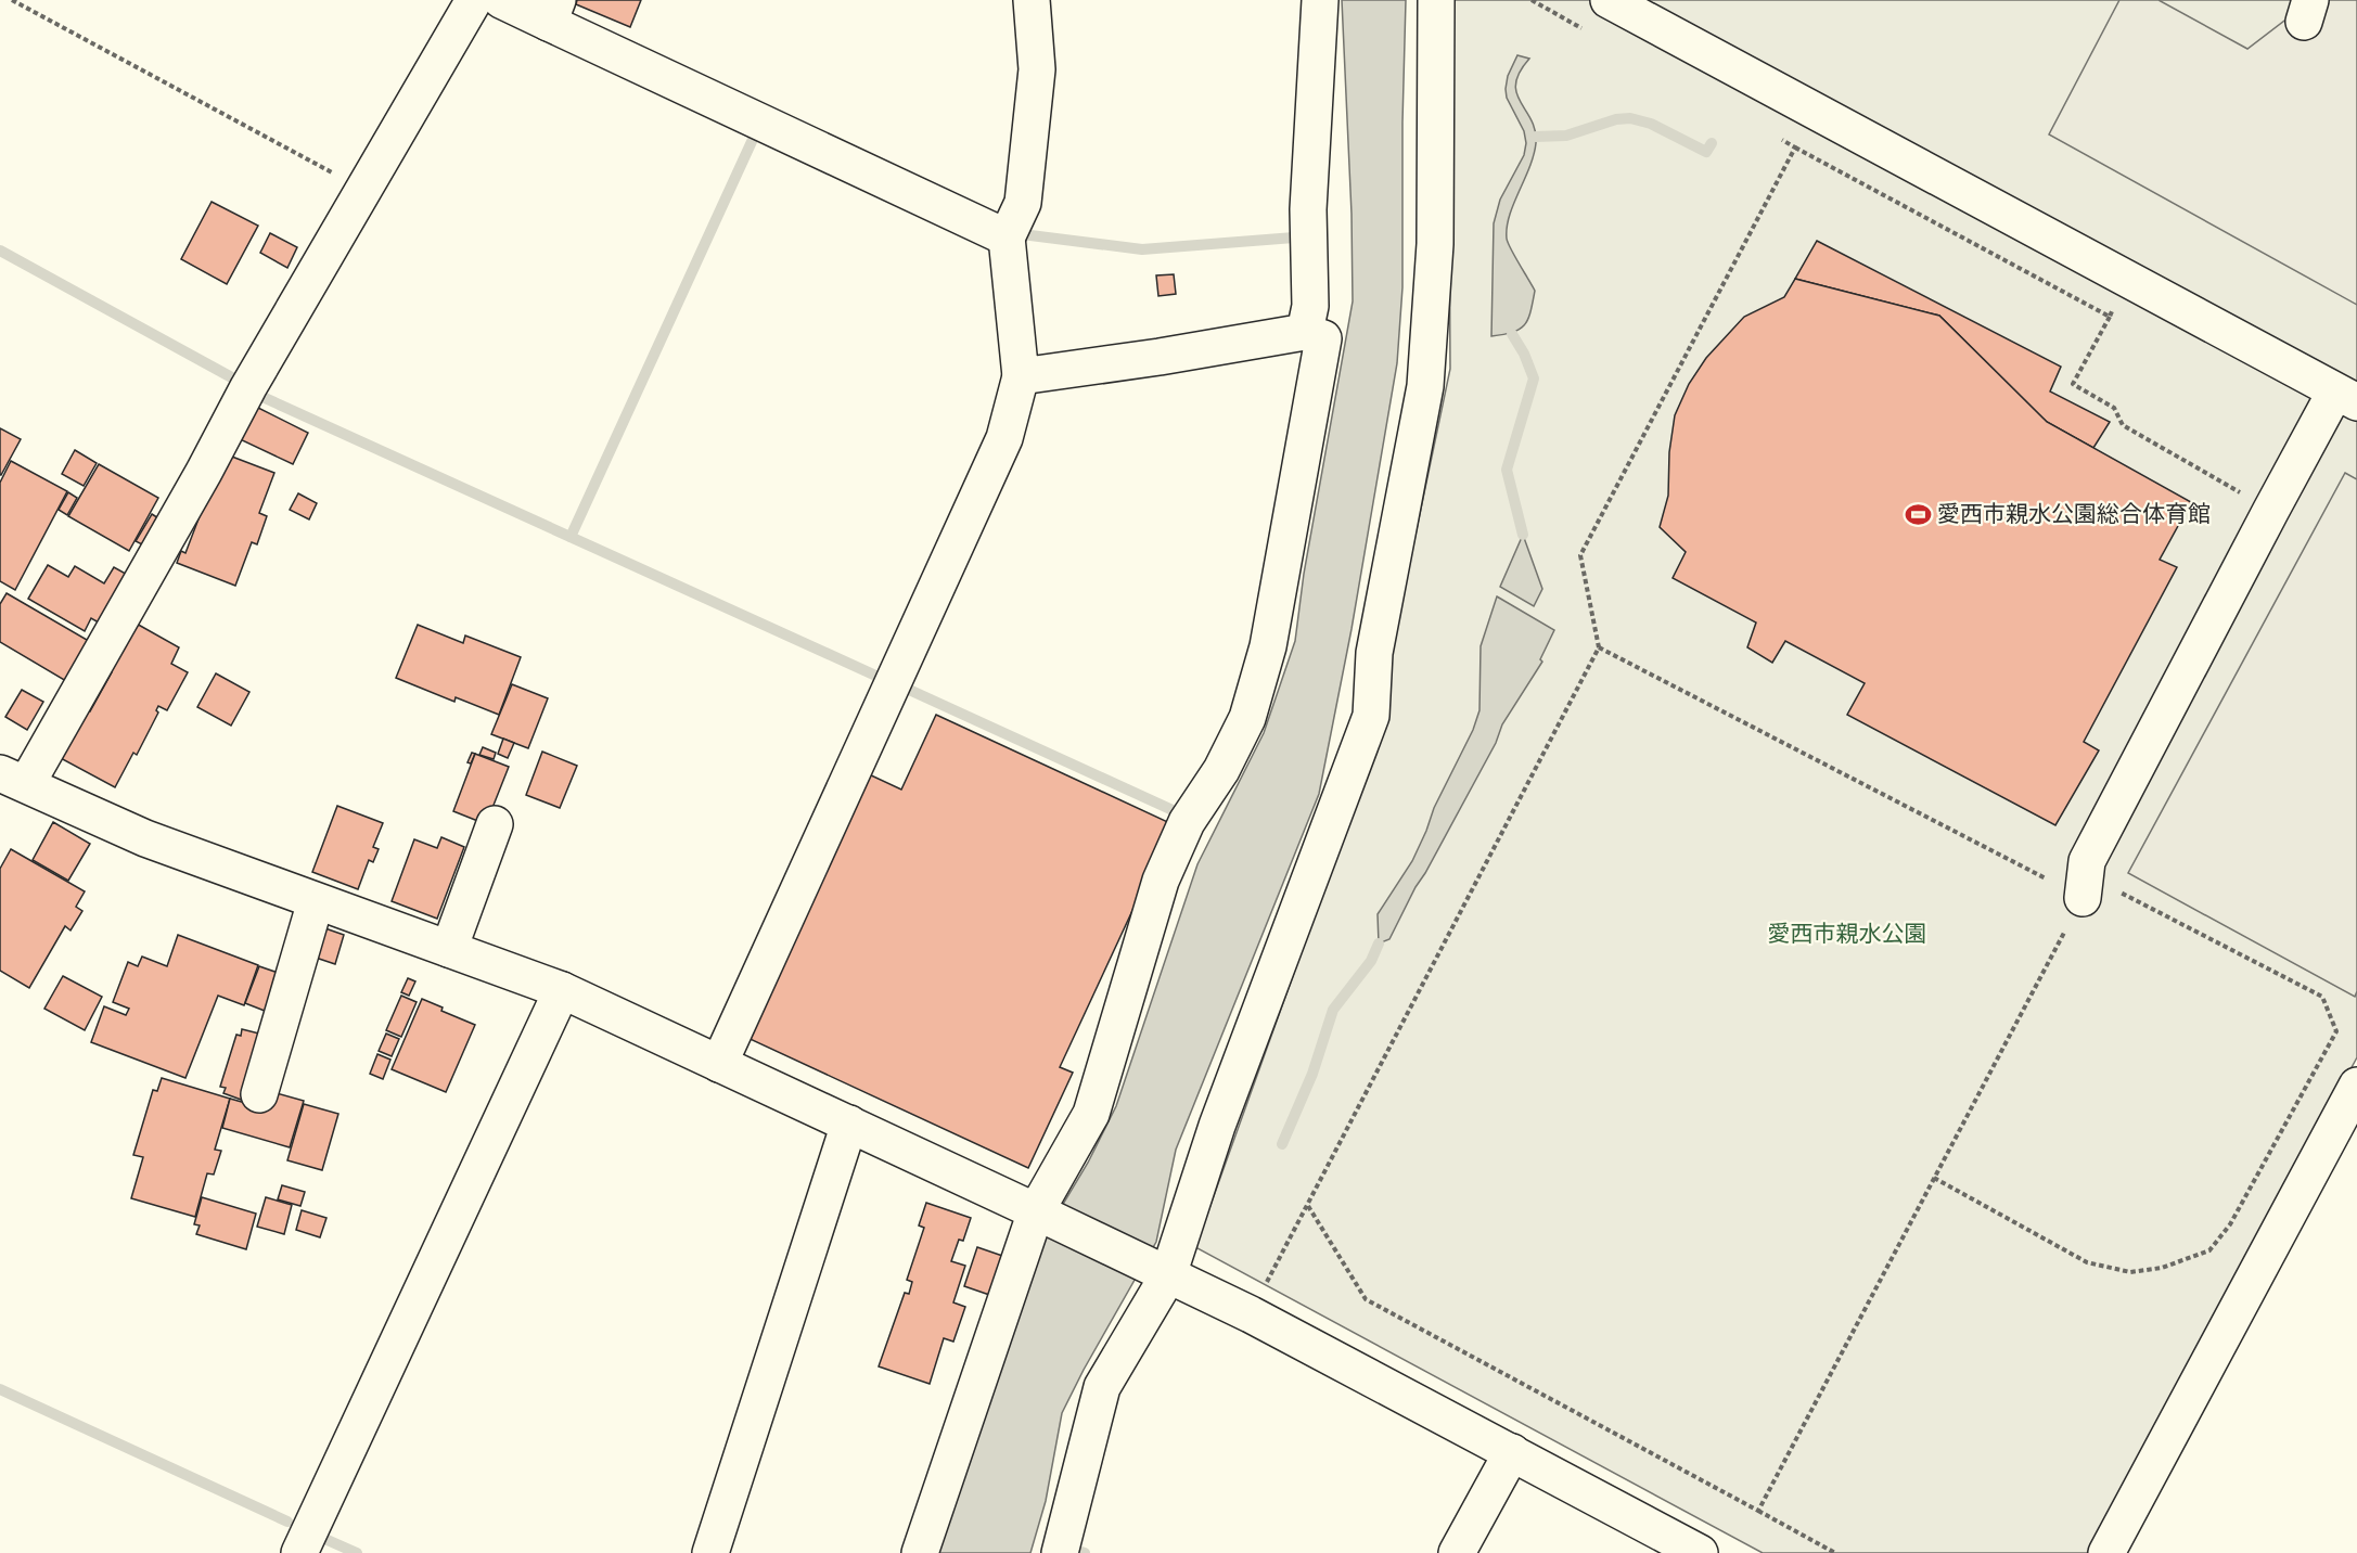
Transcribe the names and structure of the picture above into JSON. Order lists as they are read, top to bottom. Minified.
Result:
{"parks":["愛西市親水公園"],"places":{"sports":["愛西市親水公園総合体育館"]}}
